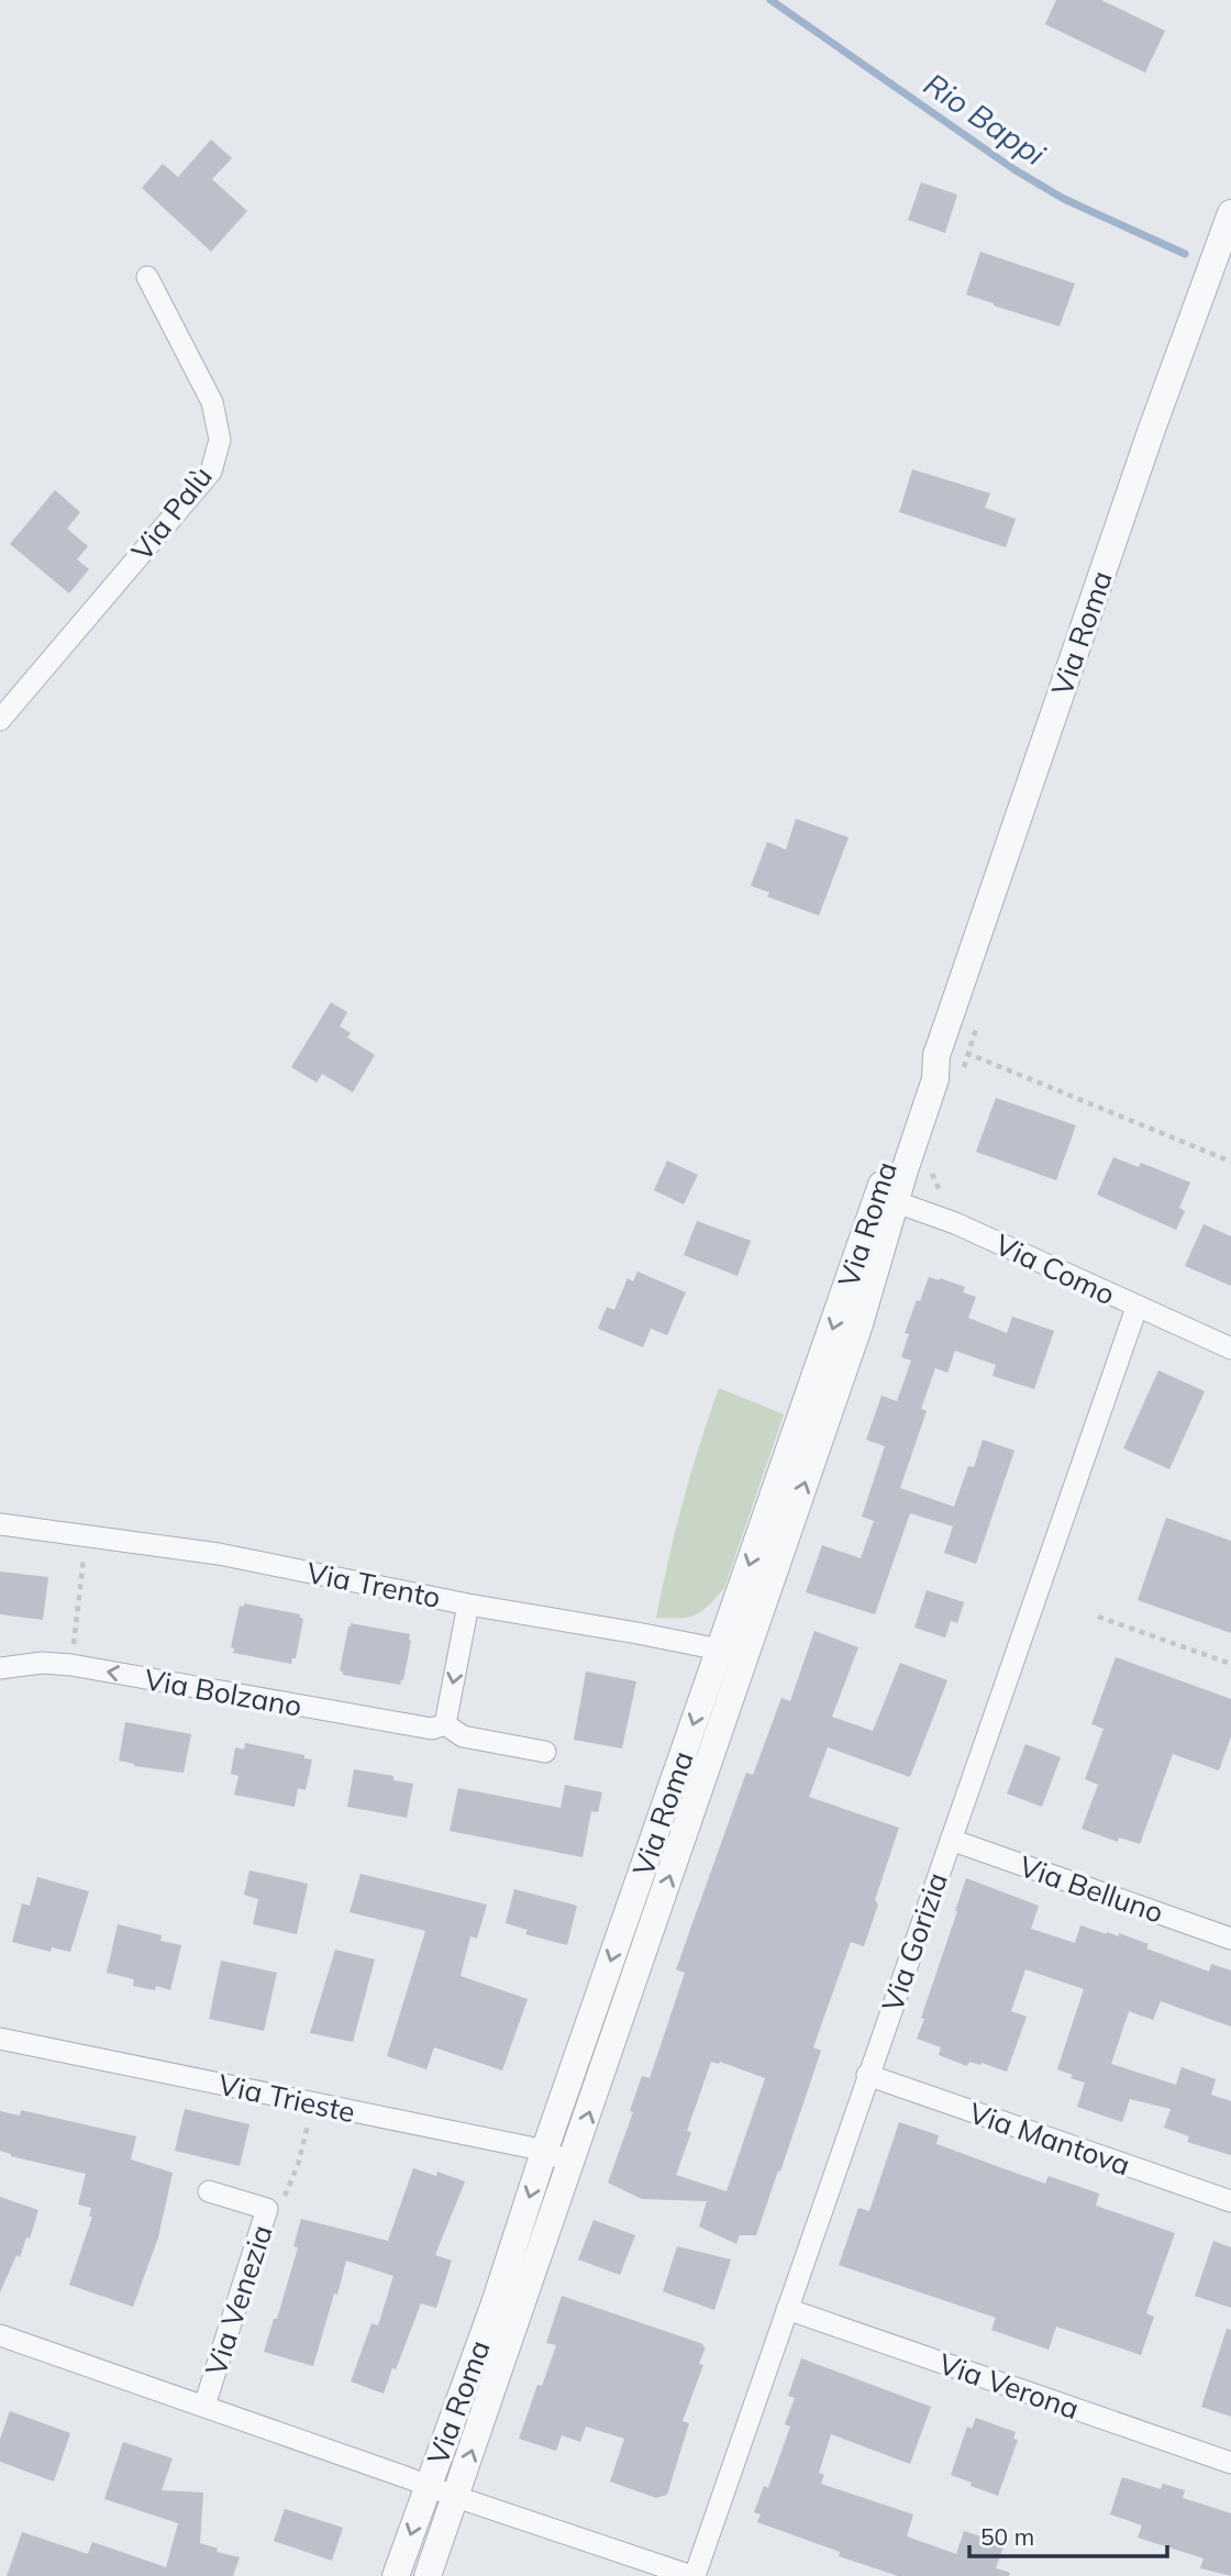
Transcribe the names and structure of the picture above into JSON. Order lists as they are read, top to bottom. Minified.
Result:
{"streets":{"street":["Via Palù","Via Roma","Via Como","Via Trento","Via Bolzano","Via Belluno","Via Gorizia","Via Trieste","Via Mantova","Via Venezia","Via Verona"]},"crossings":[["Via Roma","Via Como"],["Via Roma","Via Trento"],["Via Roma","Via Trieste"],["Via Roma","Via Venezia"],["Via Como","Via Gorizia"],["Via Belluno","Via Gorizia"],["Via Gorizia","Via Mantova"],["Via Gorizia","Via Venezia"],["Via Gorizia","Via Verona"]],"one_way":["Via Bolzano"],"water":["Rio Bappi"],"scale_bar":"50 m"}
